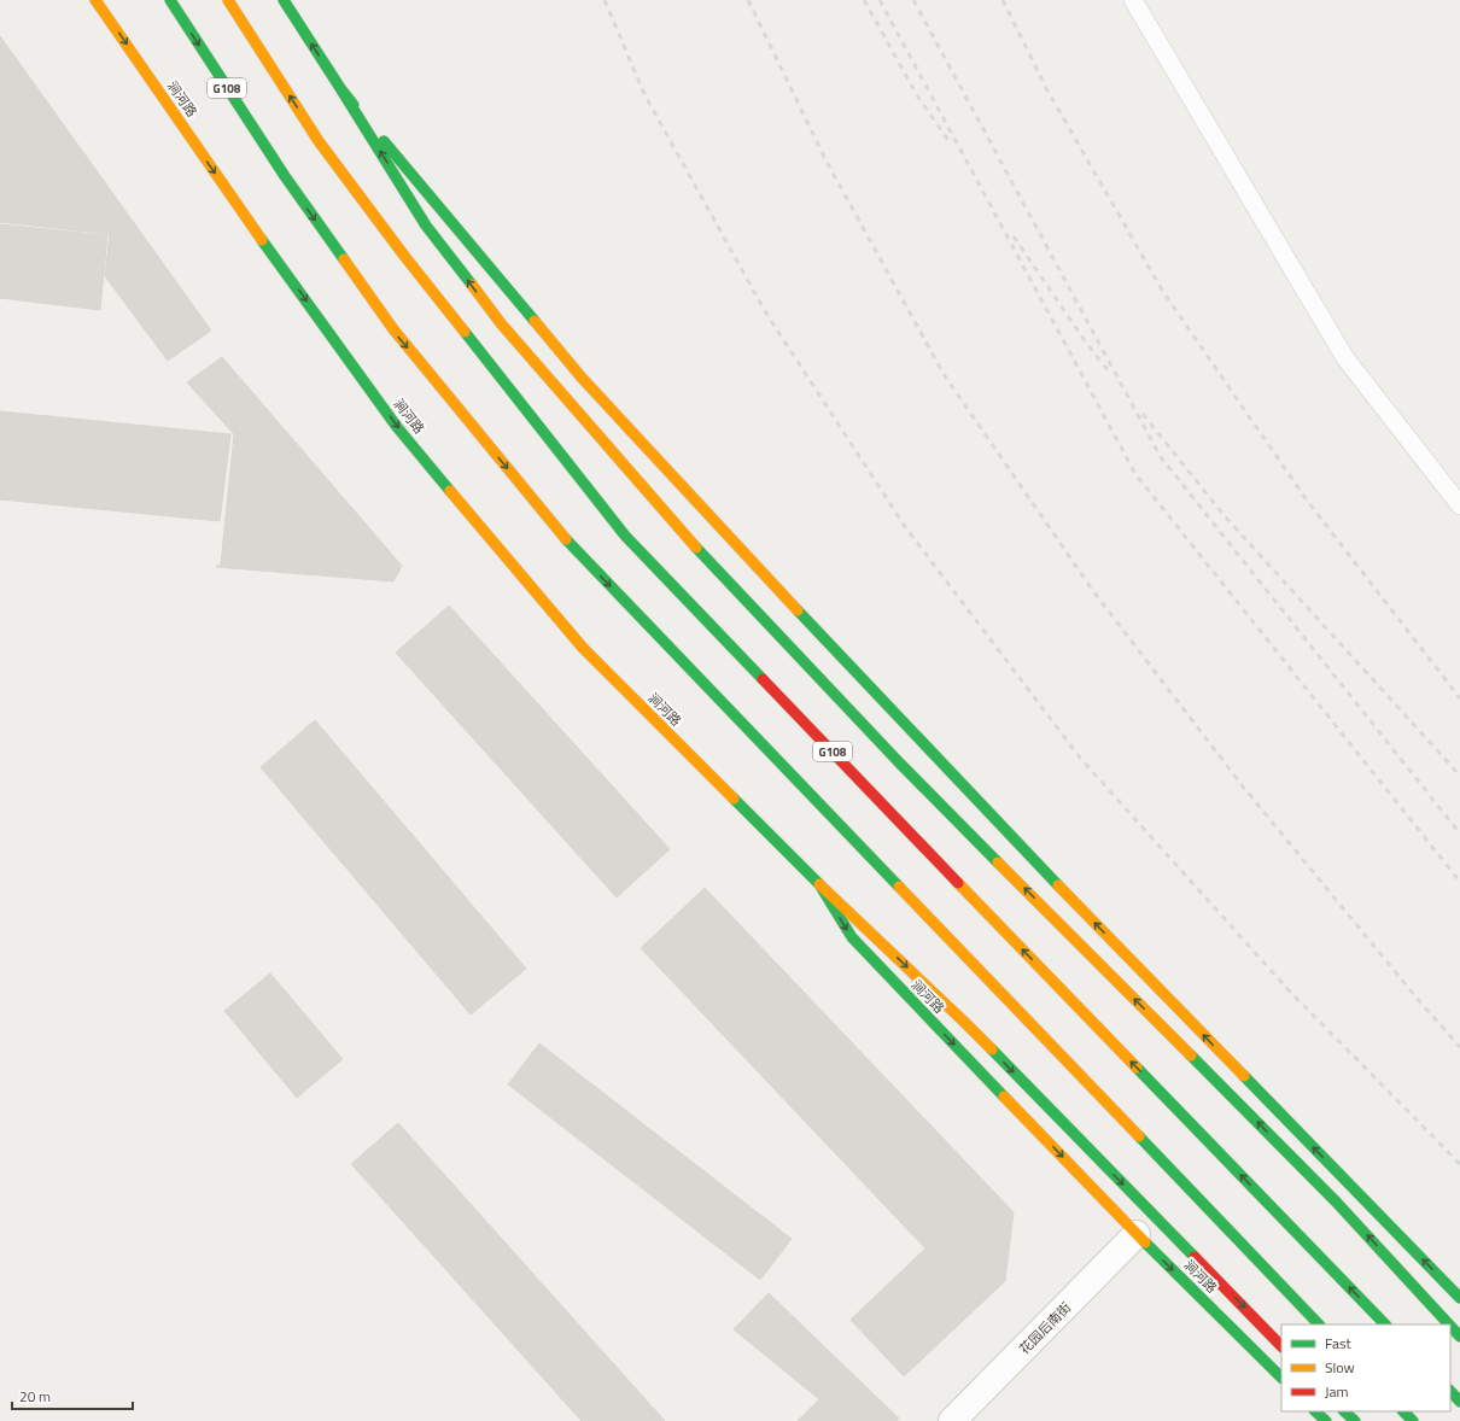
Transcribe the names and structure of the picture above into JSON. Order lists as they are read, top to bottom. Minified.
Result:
{"streets":{"main road":["G108","涧河路"],"street":["花园后南街"]},"crossings":[["涧河路","花园后南街"]],"legend":["Fast","Slow","Jam"],"scale_bar":"20 m"}
